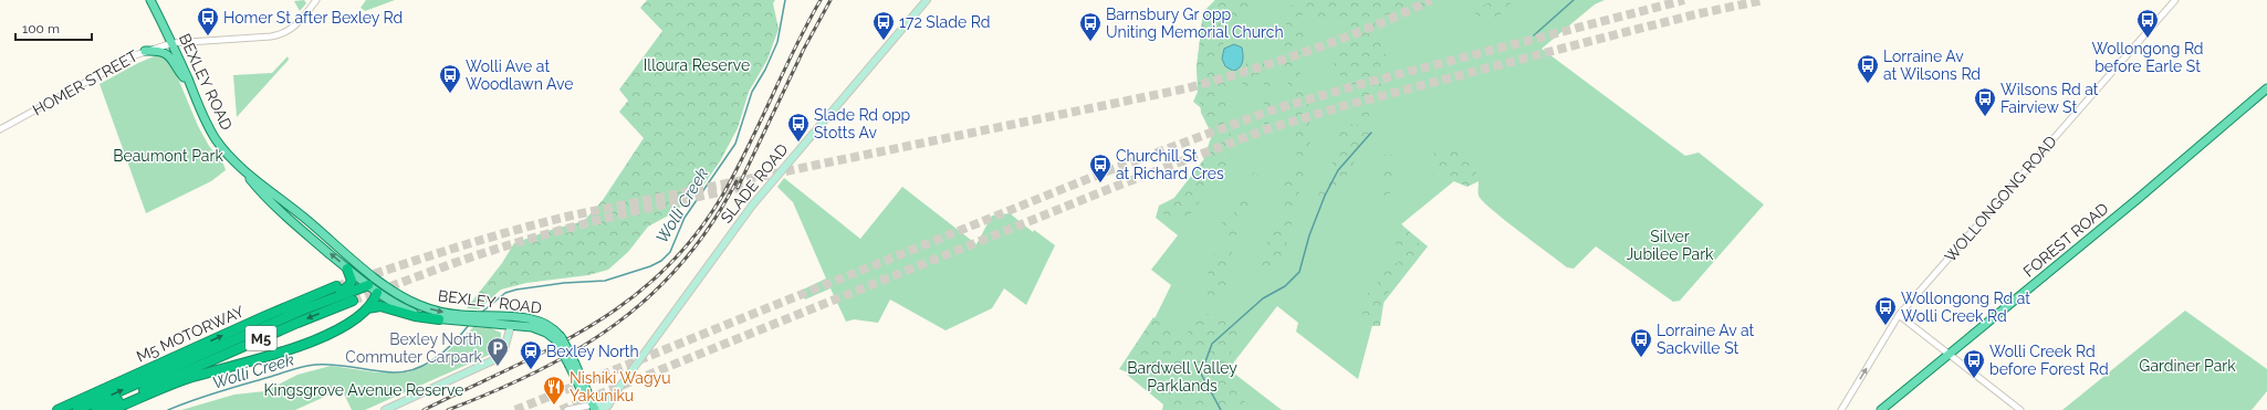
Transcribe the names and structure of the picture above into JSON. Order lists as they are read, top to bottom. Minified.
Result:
{"streets":{"highway":["M5 MOTORWAY","M5"],"main road":["BEXLEY ROAD","SLADE ROAD","FOREST ROAD"],"street":["HOMER STREET","WOLLONGONG ROAD"]},"crossings":[["BEXLEY ROAD","HOMER STREET"],["BEXLEY ROAD","SLADE ROAD"]],"water":["Wolli Creek"],"parks":["Illoura Reserve","Beaumont Park","Silver Jubilee Park","Gardiner Park","Bardwell Valley Parklands","Kingsgrove Avenue Reserve"],"places":{"bus stop":["Homer St after Bexley Rd","Wollongong Rd before Earle St","172 Slade Rd","Barnsbury Gr opp Uniting Memorial Church","Lorraine Av at Wilsons Rd","Wolli Ave at Woodlawn Ave","Wilsons Rd at Fairview St","Slade Rd opp Stotts Av","Churchill St at Richard Cres","Wollongong Rd at Wolli Creek Rd","Lorraine Av at Sackville St","Wolli Creek Rd before Forest Rd"],"parking":["Bexley North Commuter Carpark"],"station":["Bexley North"],"restaurant":["Nishiki Wagyu Yakuniku"]},"scale_bar":"100 m"}
